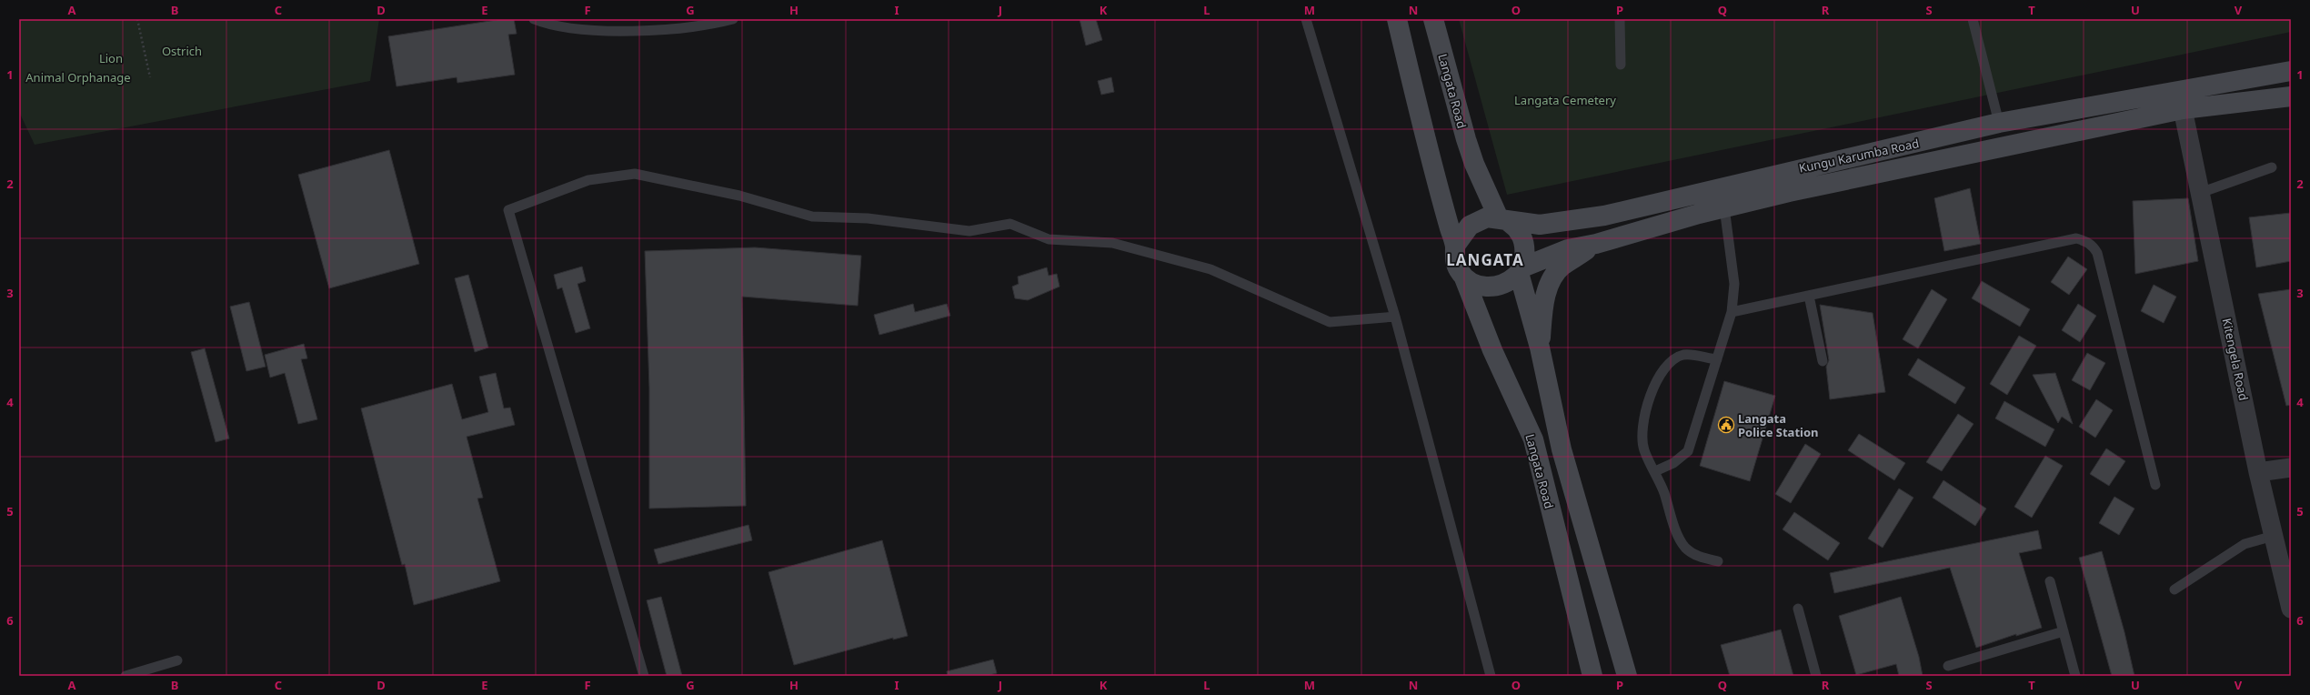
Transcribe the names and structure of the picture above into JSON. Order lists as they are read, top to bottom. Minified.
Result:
{"streets":{"main road":["Langata Road","Kungu Karumba Road"],"street":["Kitengela Road"]},"crossings":[["Langata Road","Kungu Karumba Road"]],"districts":["LANGATA"],"parks":["Ostrich","Lion","Animal Orphanage","Langata Cemetery"],"places":{"public building":["Langata Police Station"]},"grid":{"columns":["A","B","C","D","E","F","G","H","I","J","K","L","M","N","O","P","Q","R","S","T","U","V"],"rows":["1","2","3","4","5","6"]}}
